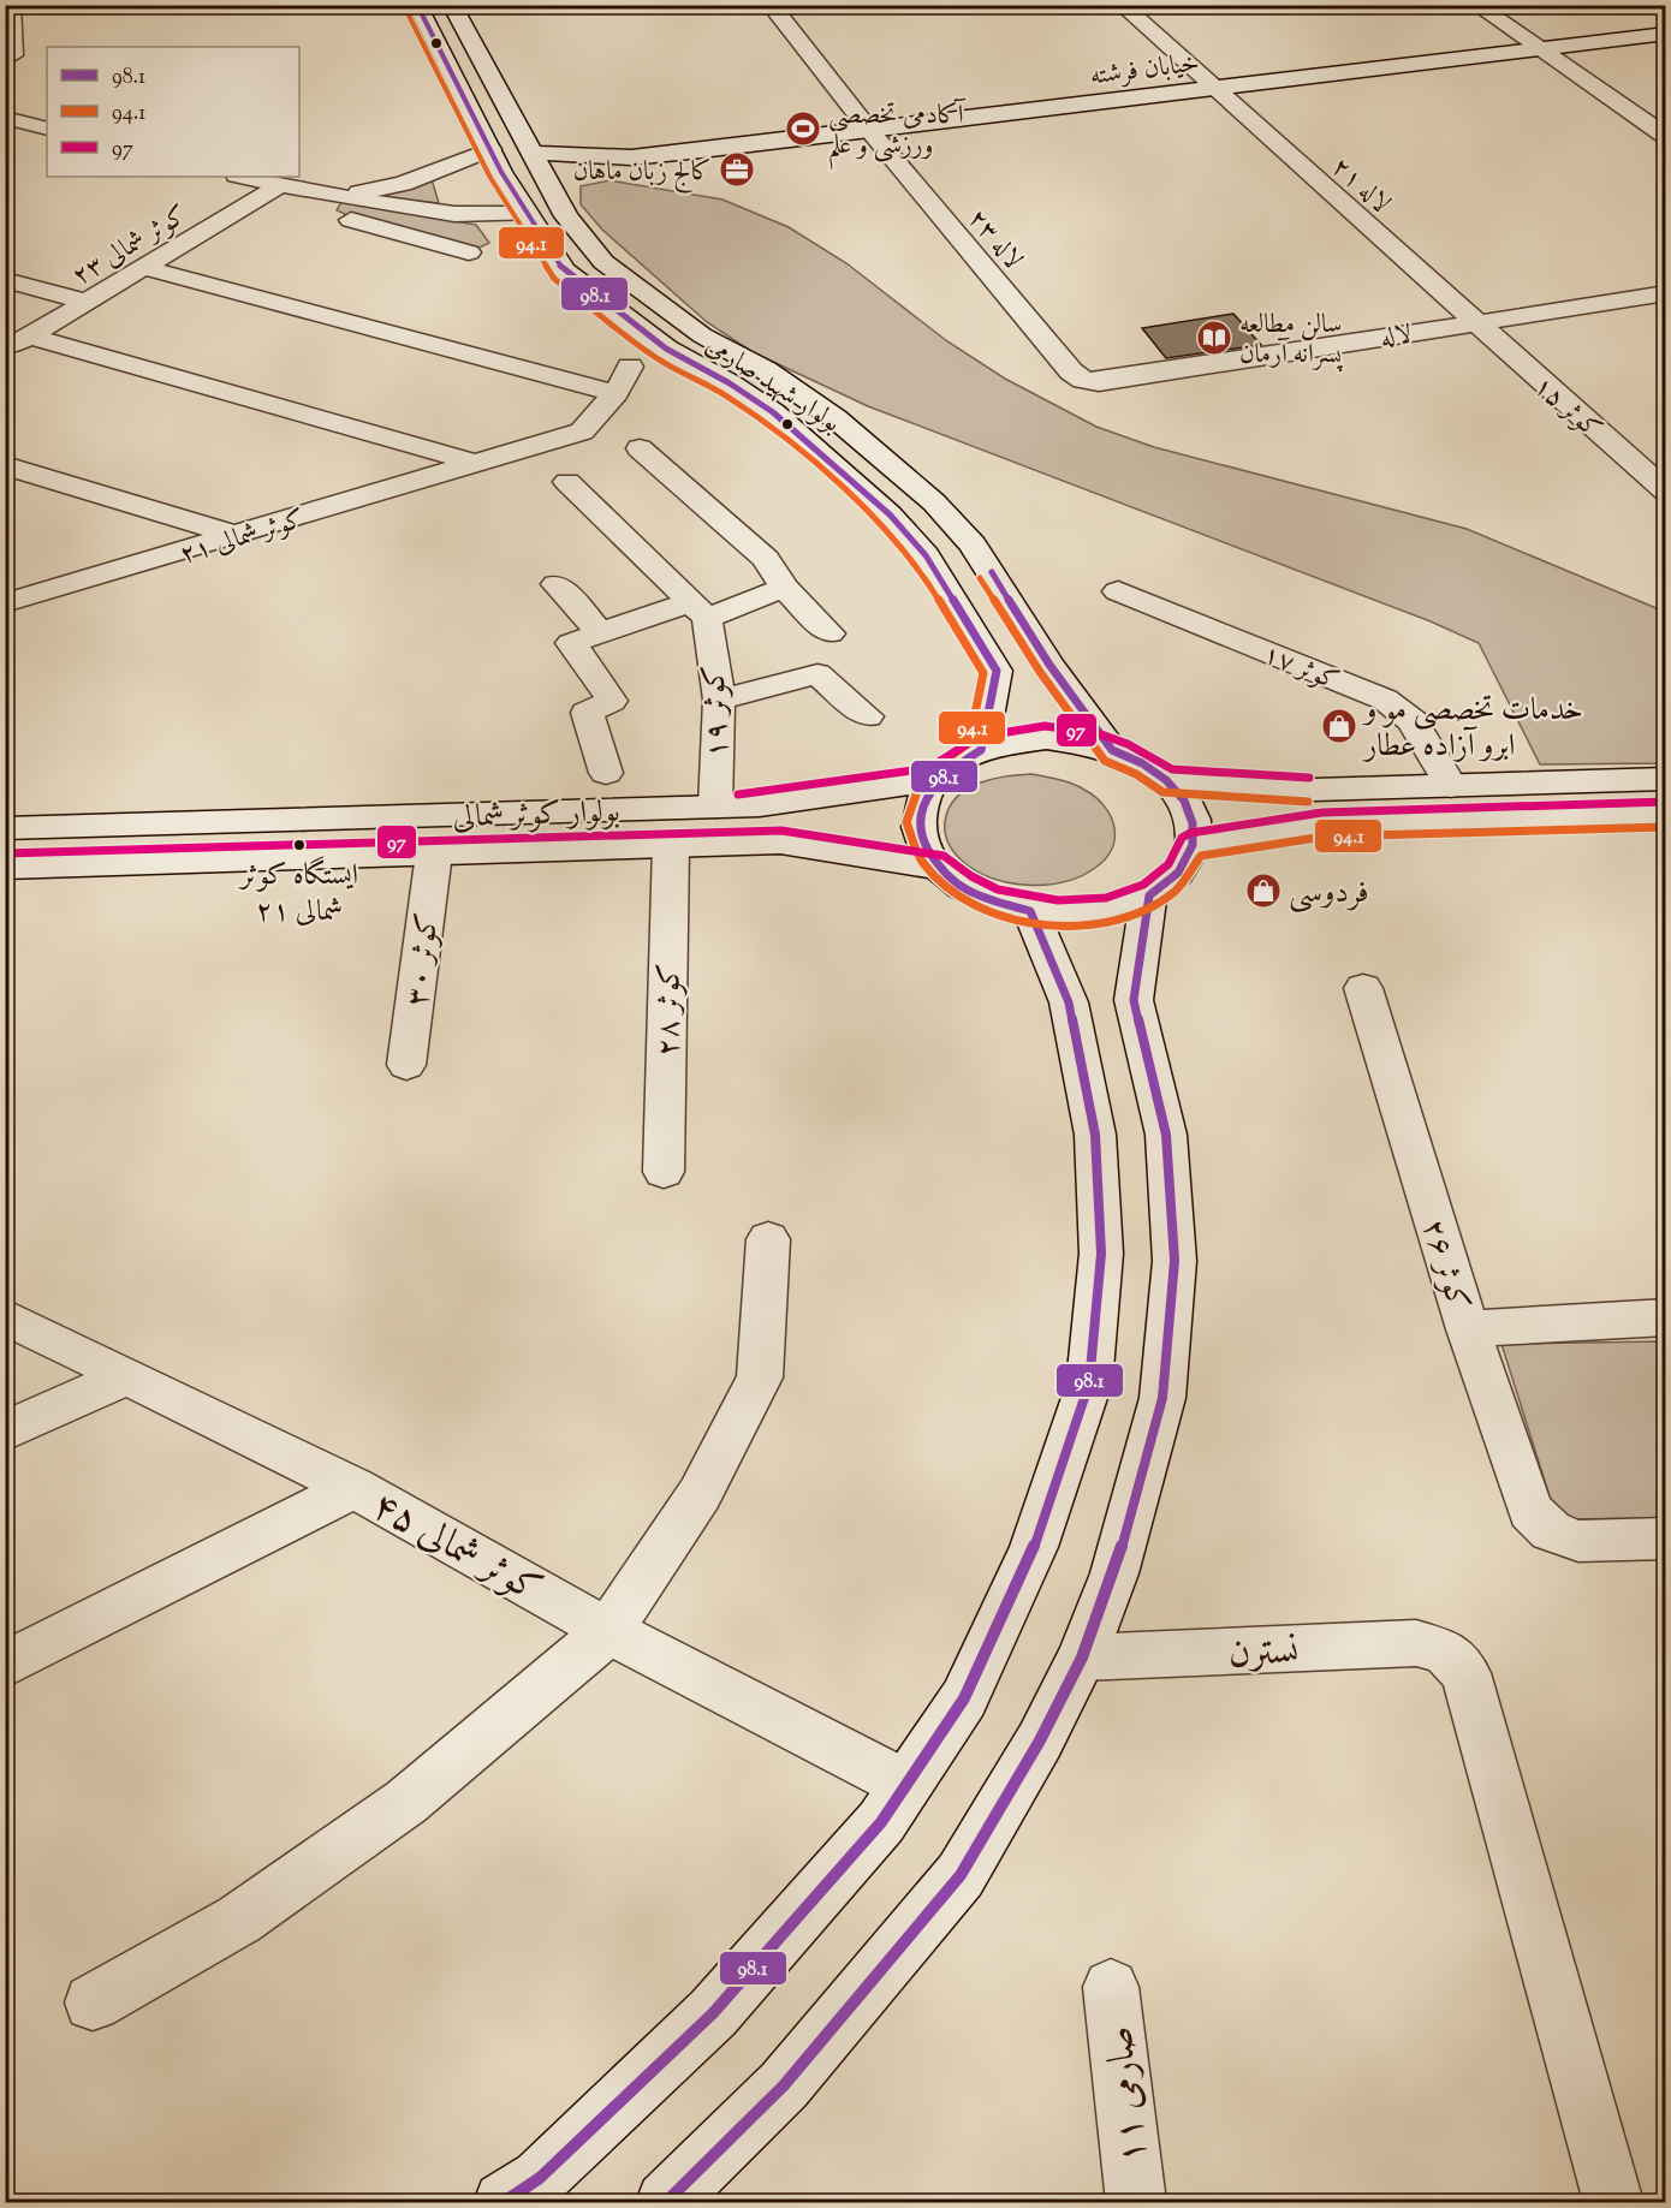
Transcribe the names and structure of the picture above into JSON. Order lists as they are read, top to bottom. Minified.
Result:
{"streets":{"street":["خیابان فرشته","لاله ۲۱","لاله ۲۳","کوثر شمالی ۲۳","لاله","بولوار شهید صارمی","کوثر ۱۵","کوثر شمالی ۲۱","کوثر ۱۷","کوثر ۱۹","بولوار کوثر شمالی","کوثر ۳۰","کوثر ۲۸","کوثر ۲۶","کوثر شمالی ۴۵","نسترن","صارمی ۱۱"]},"crossings":[["خیابان فرشته","لاله ۲۱"],["خیابان فرشته","لاله ۲۳"],["خیابان فرشته","بولوار شهید صارمی"],["لاله ۲۱","لاله"],["لاله ۲۱","کوثر ۱۵"],["لاله ۲۳","لاله"],["لاله","کوثر ۱۵"],["بولوار شهید صارمی","بولوار کوثر شمالی"],["کوثر ۱۹","بولوار کوثر شمالی"],["بولوار کوثر شمالی","کوثر ۳۰"],["بولوار کوثر شمالی","کوثر ۲۸"]],"places":{"sports":["آکادمی تخصصی ورزشی و علم"],"office":["کالج زبان ماهان"],"library":["سالن مطالعه پسرانه آرمان"],"shop":["خدمات تخصصی مو و ابرو آزاده عطار","فردوسی"],"other":["ایستگاه کوثر شمالی ۲۱"]},"lines":["transit line 98.1","transit line 94.1","transit line 97"],"legend":["98.1","94.1","97"]}
